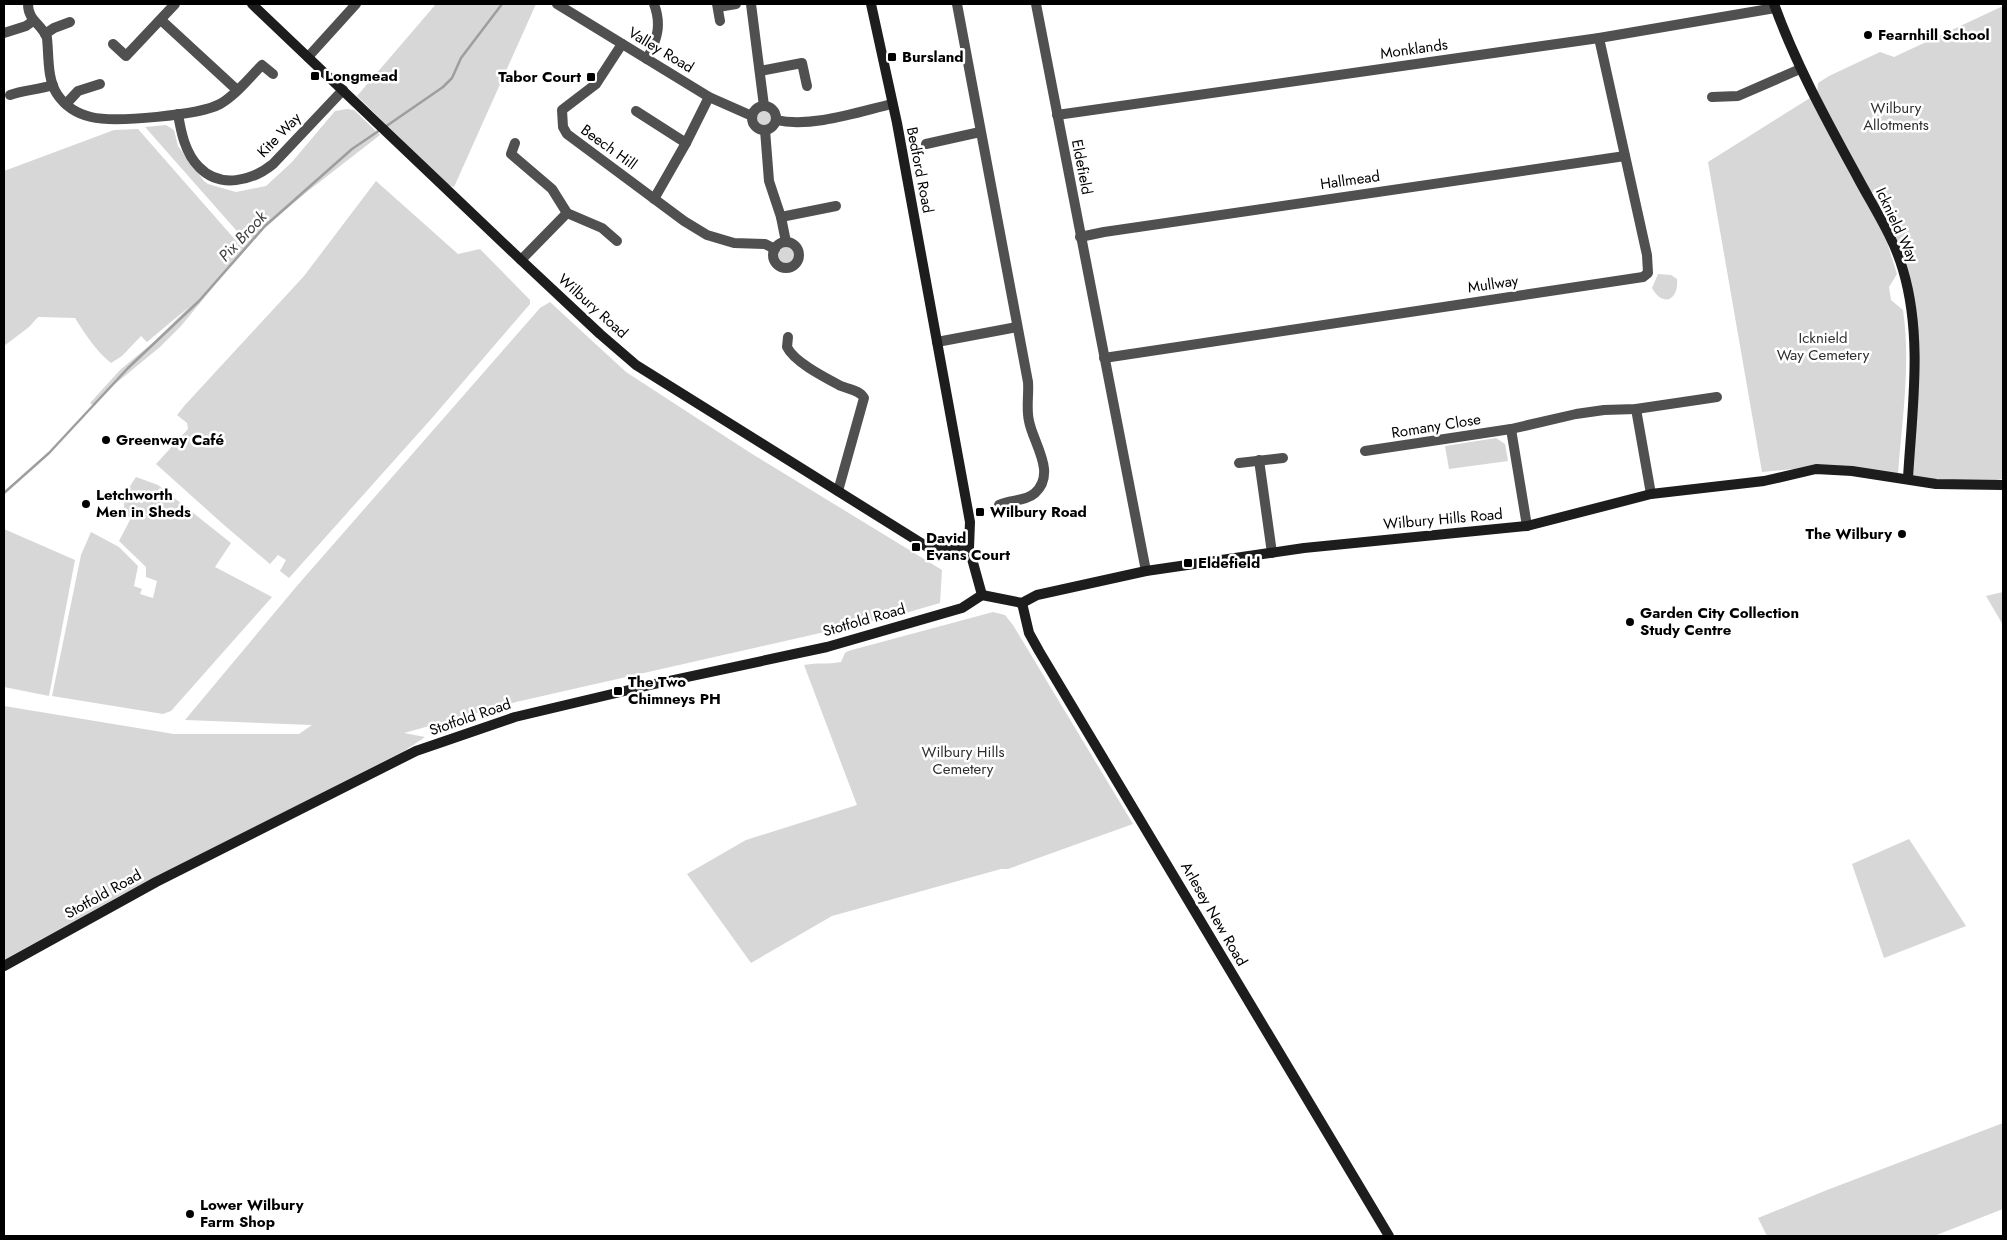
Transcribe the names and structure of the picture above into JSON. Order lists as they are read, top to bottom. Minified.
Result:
{"streets":{"street":["Monklands","Valley Road","Kite Way","Beech Hill","Eldefield","Bedford Road","Hallmead","Icknield Way","Mullway","Wilbury Road","Romany Close","Wilbury Hills Road","Stotfold Road","Arlesey New Road"]},"crossings":[["Monklands","Eldefield"],["Monklands","Icknield Way"],["Monklands","Mullway"],["Valley Road","Beech Hill"],["Kite Way","Wilbury Road"],["Eldefield","Hallmead"],["Eldefield","Mullway"],["Eldefield","Wilbury Hills Road"],["Bedford Road","Wilbury Road"],["Bedford Road","Stotfold Road"],["Hallmead","Mullway"],["Icknield Way","Wilbury Hills Road"],["Wilbury Hills Road","Arlesey New Road"]],"water":["Pix Brook"],"parks":["Wilbury Allotments","Icknield Way Cemetery","Wilbury Hills Cemetery"],"places":{"other":["Fearnhill School","Greenway Café","Letchworth Men in Sheds","The Wilbury","Garden City Collection Study Centre","Lower Wilbury Farm Shop"],"transit":["Bursland","Longmead","Tabor Court","Wilbury Road","David Evans Court","Eldefield","The Two Chimneys PH"]}}
